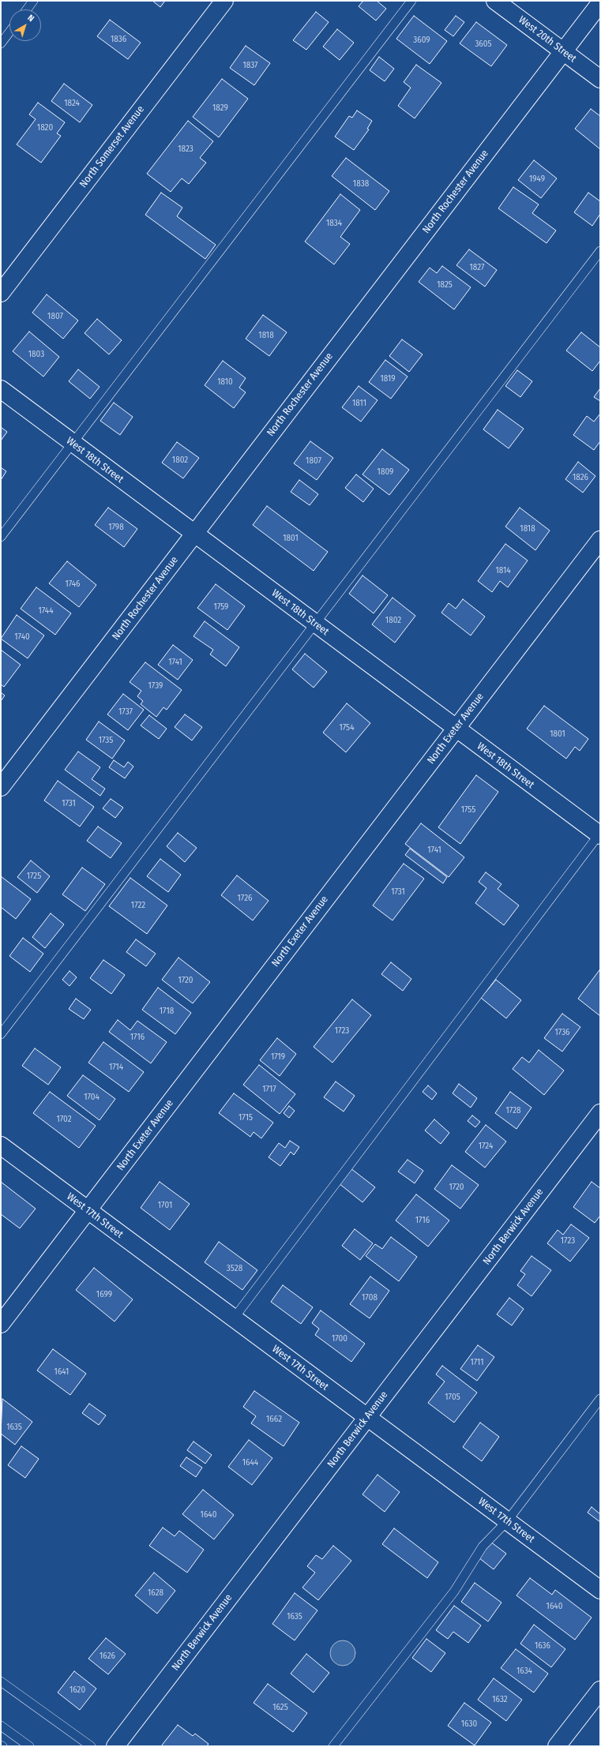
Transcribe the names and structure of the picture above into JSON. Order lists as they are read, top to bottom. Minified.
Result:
{"streets":{"street":["West 20th Street","North Somerset Avenue","North Rochester Avenue","West 18th Street","North Exeter Avenue","West 17th Street","North Berwick Avenue"]},"crossings":[["West 20th Street","North Rochester Avenue"],["North Rochester Avenue","West 18th Street"],["West 18th Street","North Exeter Avenue"],["North Exeter Avenue","West 17th Street"],["West 17th Street","North Berwick Avenue"]],"house_numbers":["1836","3609","3605","1837","1824","1829","1820","1823","1949","1838","1834","1827","1825","1807","1818","1803","1819","1810","1811","1802","1807","1809","1826","1798","1818","1801","1814","1746","1759","1744","1802","1740","1741","1739","1737","1754","1801","1735","1731","1755","1741","1725","1731","1726","1722","1720","1718","1723","1736","1716","1719","1714","1717","1704","1728","1715","1702","1724","1720","1701","1716","1723","3528","1699","1708","1700","1711","1641","1705","1662","1635","1644","1640","1628","1640","1635","1636","1626","1634","1620","1632","1625","1630"],"north":"top right"}
